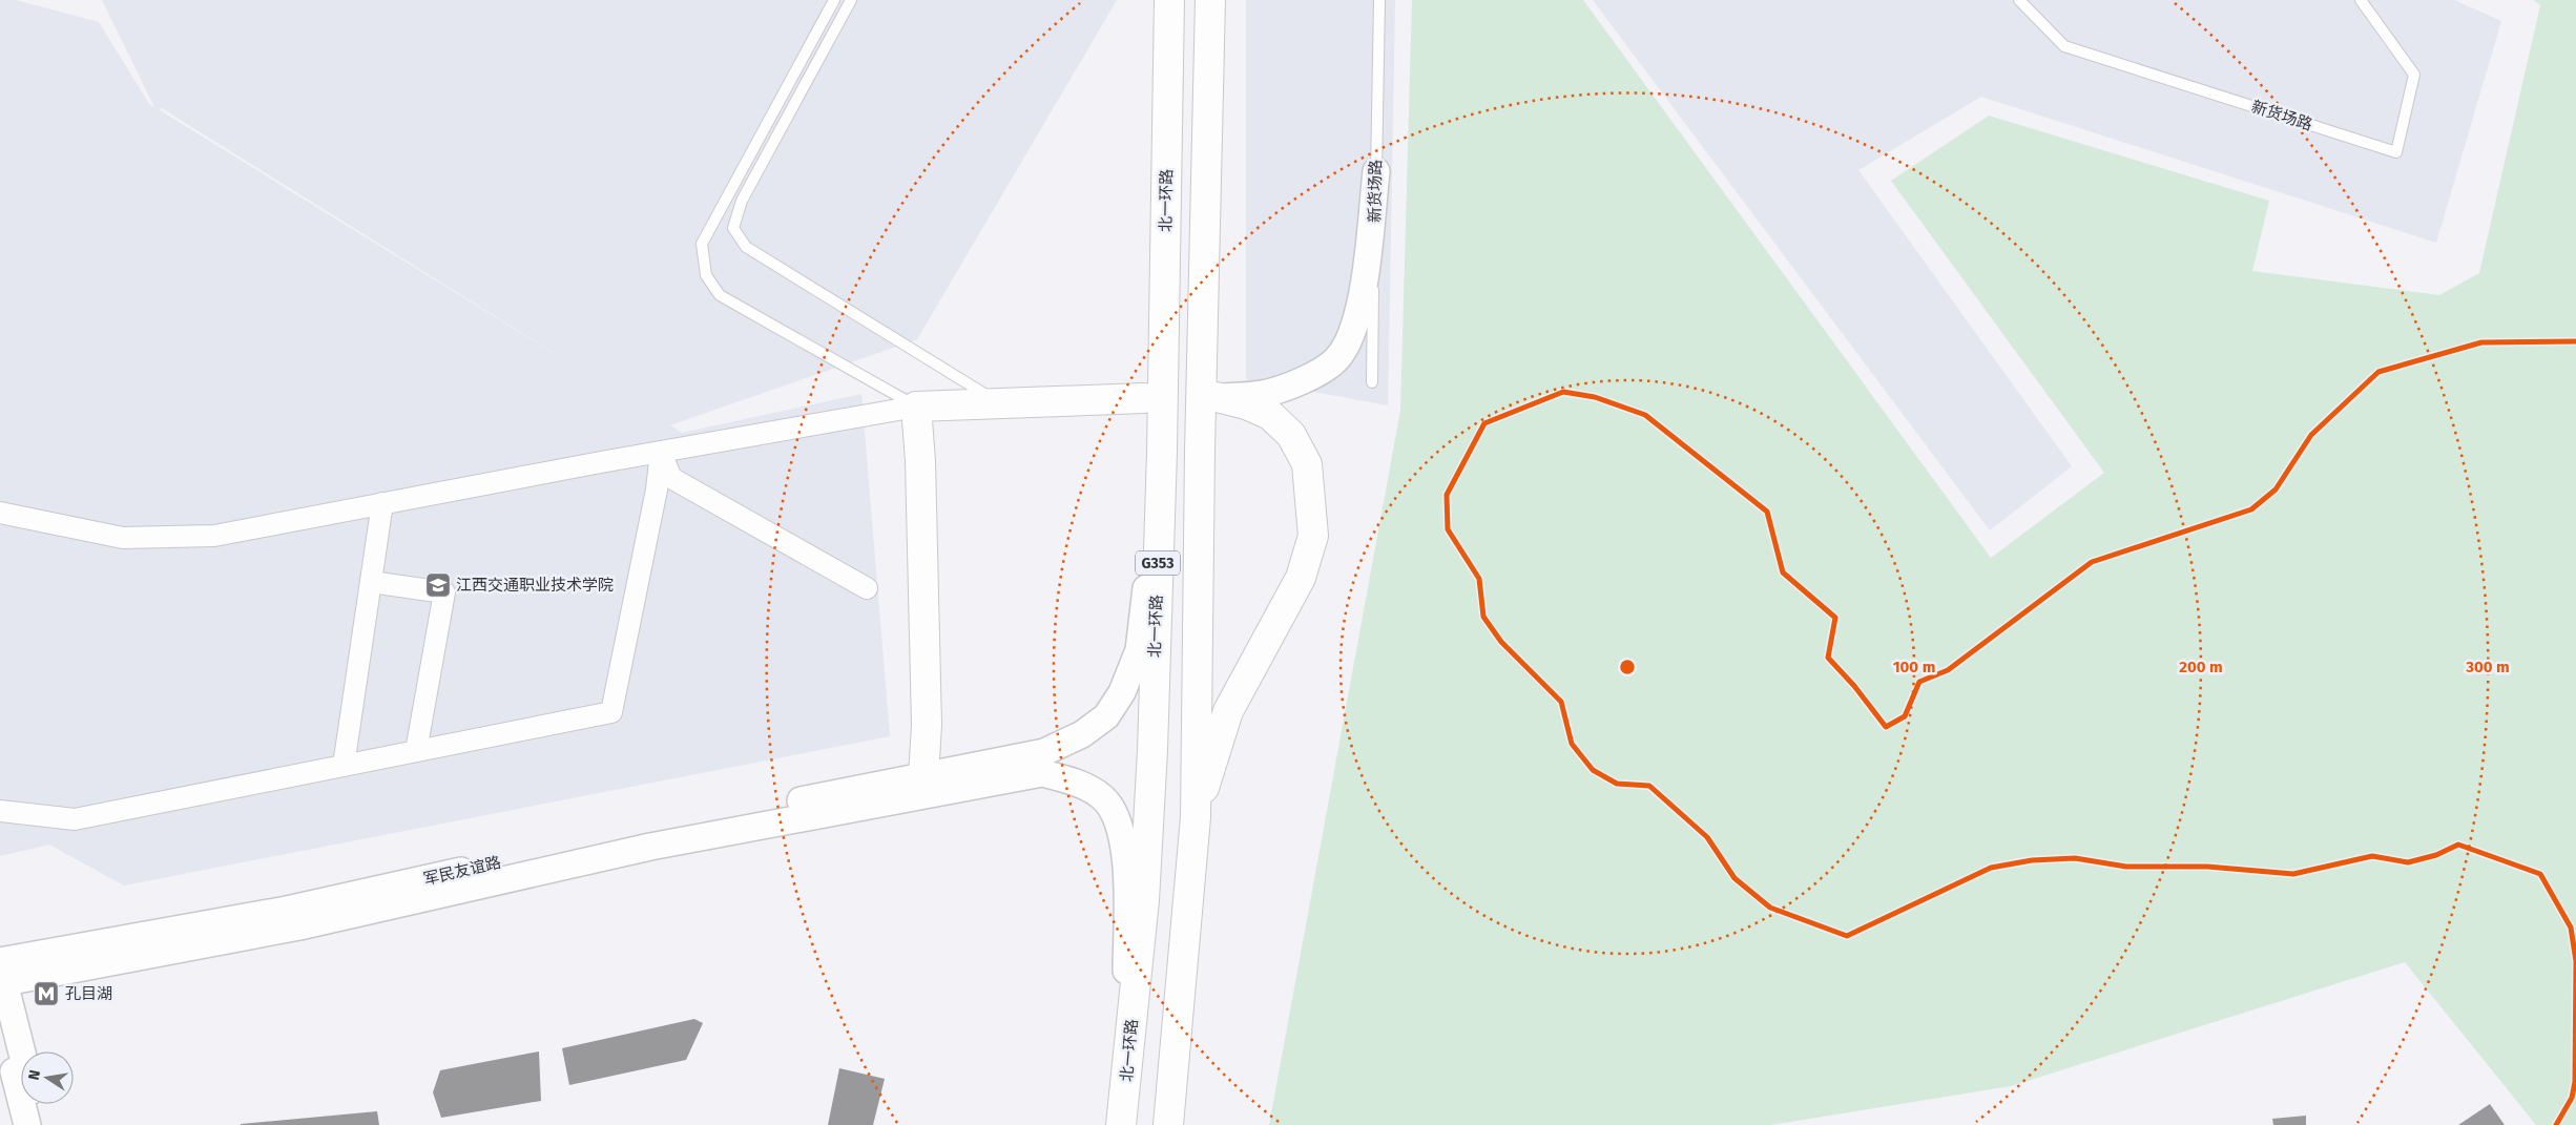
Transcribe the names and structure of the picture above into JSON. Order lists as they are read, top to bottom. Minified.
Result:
{"streets":{"highway":["北一环路","G353"],"street":["军民友谊路"],"lane":["新货场路"]},"places":{"school or university":["江西交通职业技术学院"],"metro station":["孔目湖"]},"north":"left","rings":["100 m","200 m","300 m"]}
